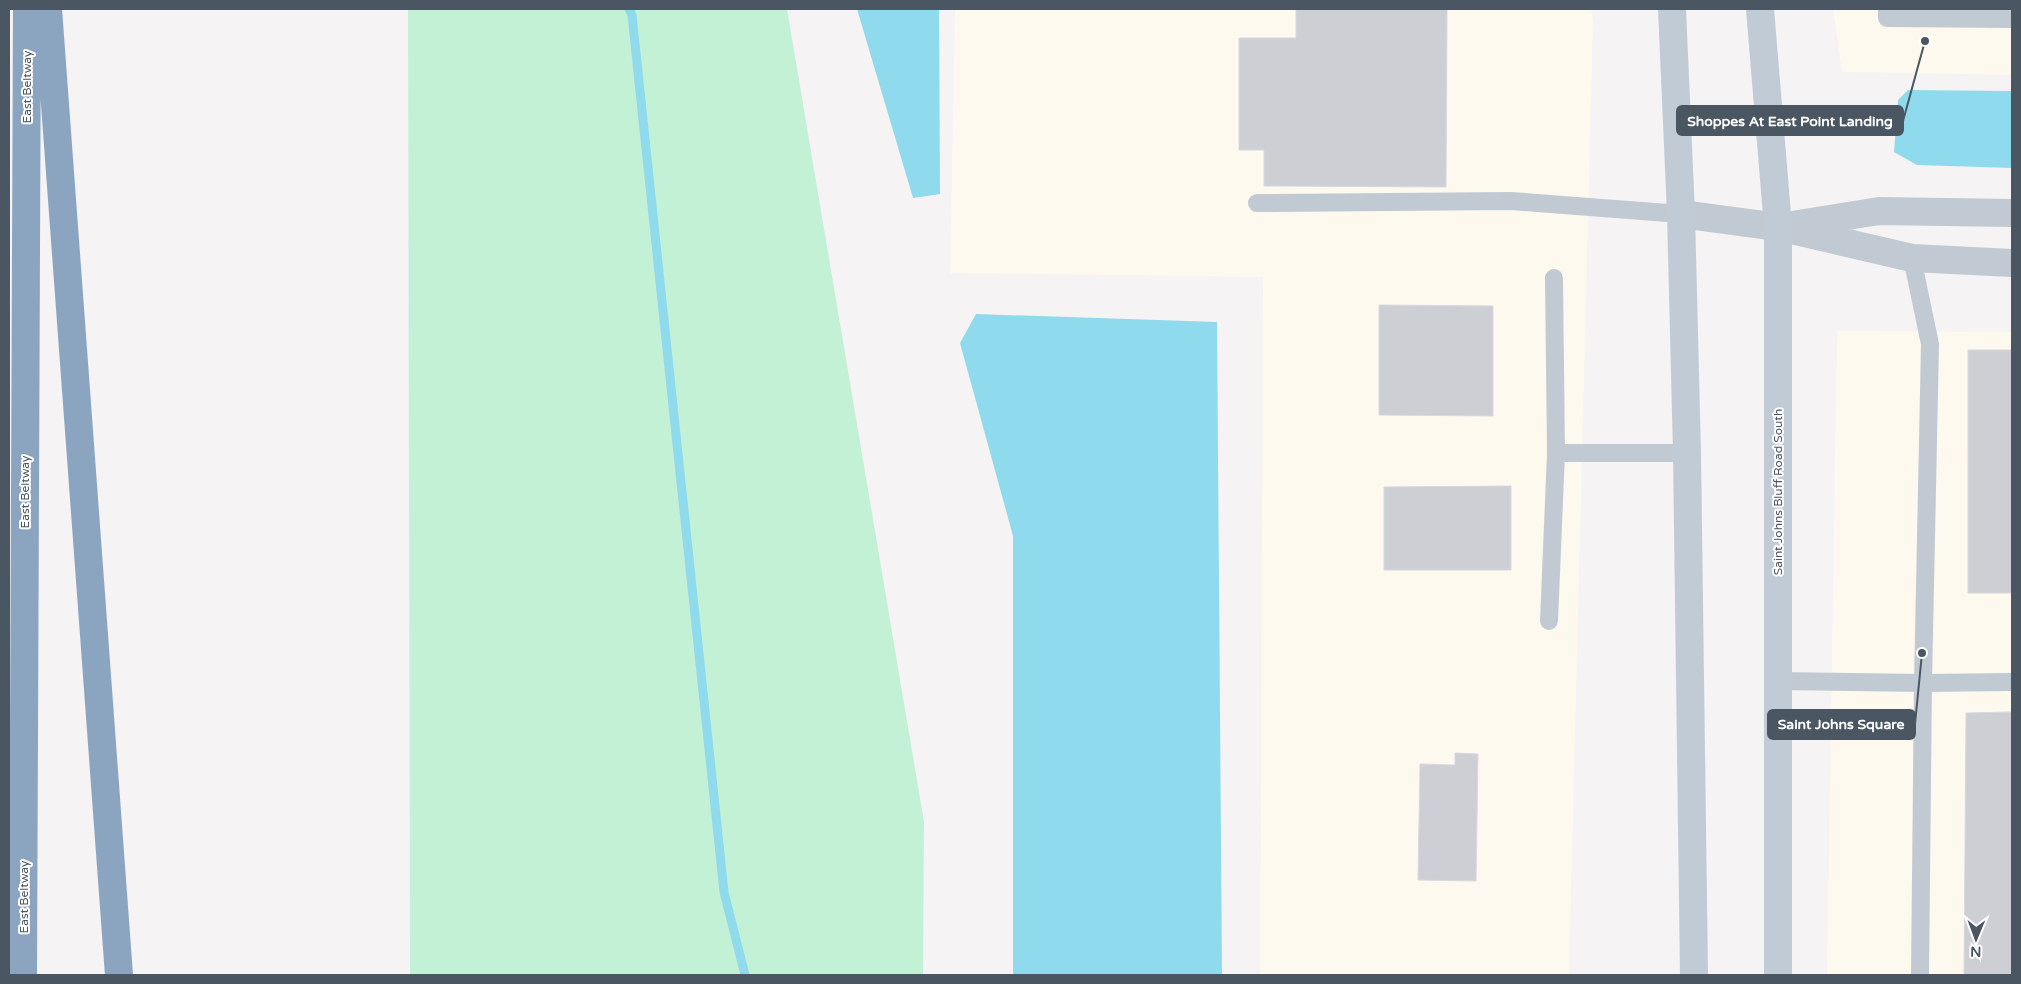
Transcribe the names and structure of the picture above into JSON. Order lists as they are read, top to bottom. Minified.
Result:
{"streets":{"highway":["East Beltway"],"main road":["Saint Johns Bluff Road South"]},"places":["Shoppes At East Point Landing","Saint Johns Square"],"north":"bottom"}
